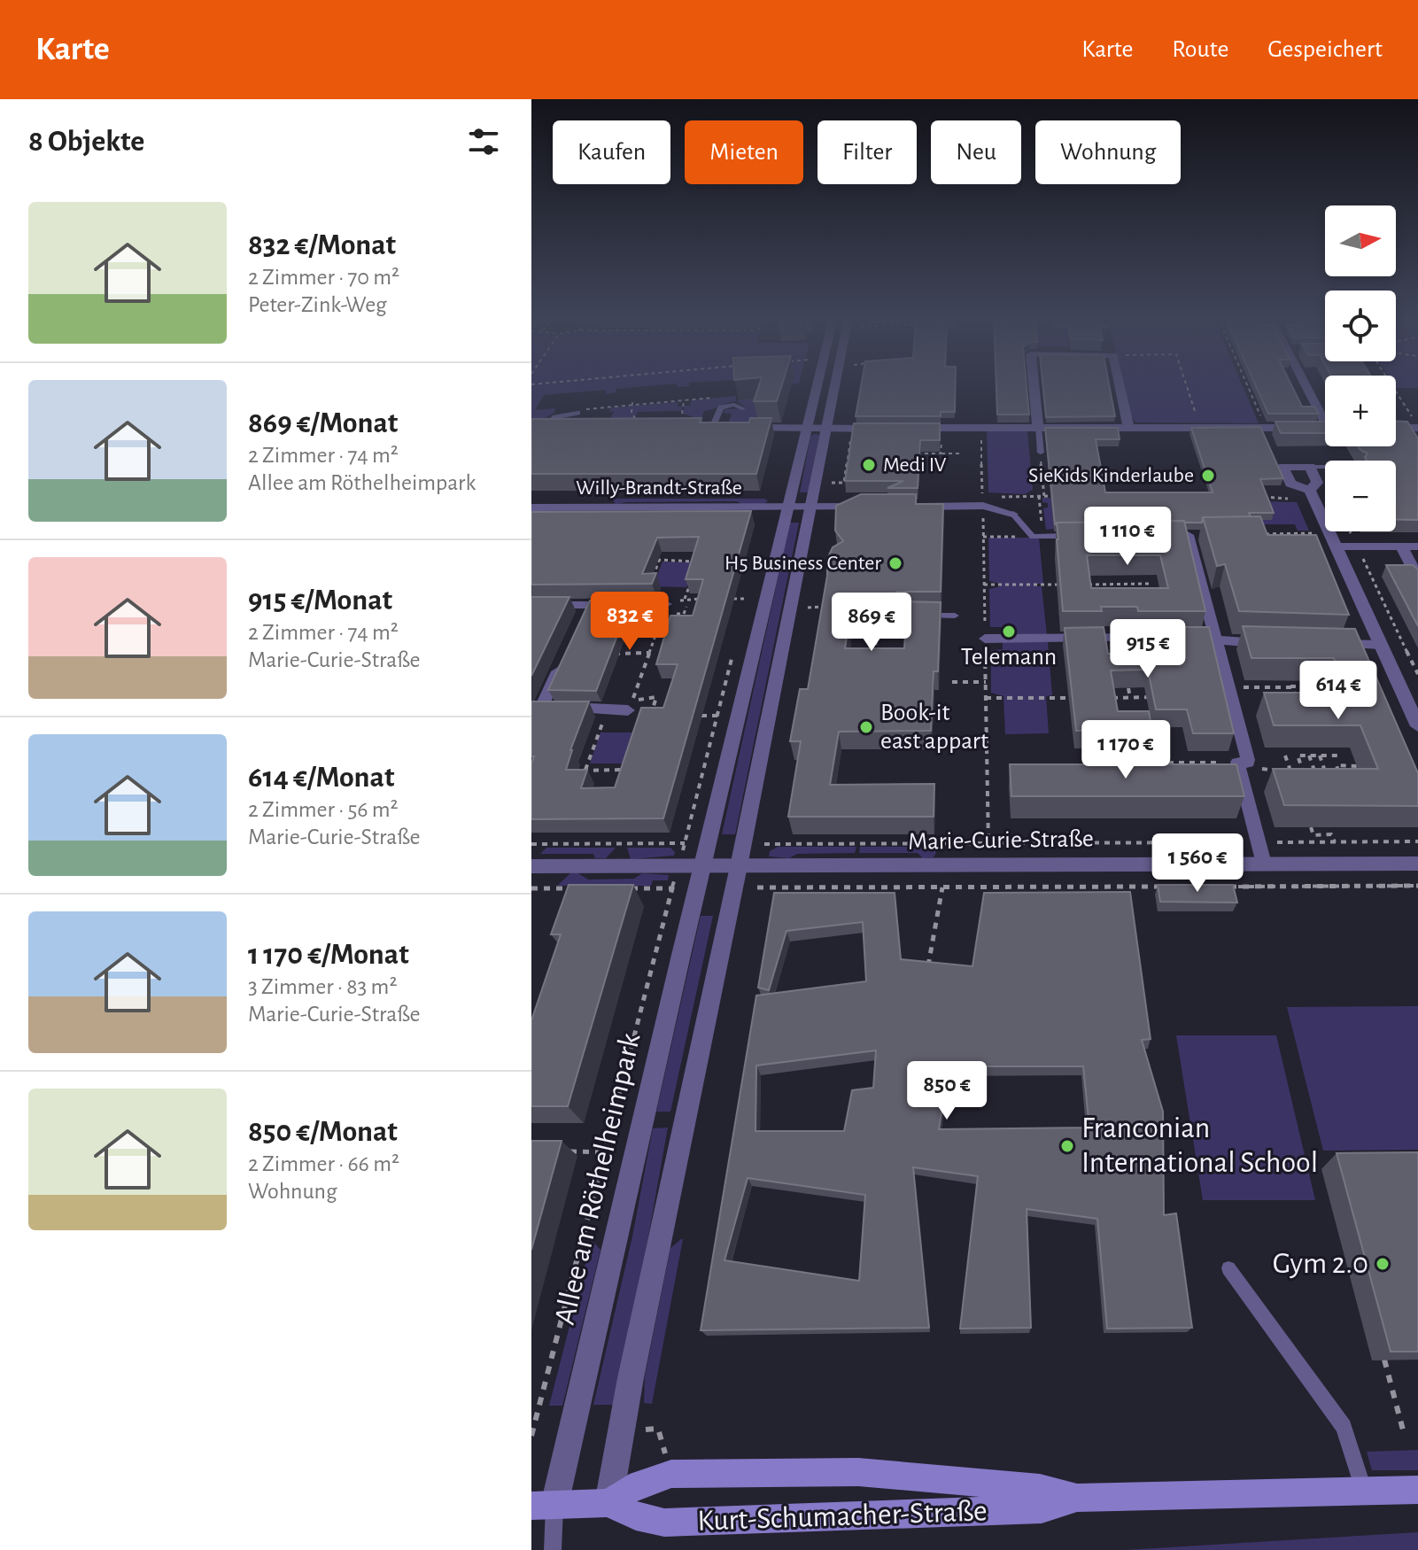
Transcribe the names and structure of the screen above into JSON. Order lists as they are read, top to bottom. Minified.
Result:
{"streets":{"main road":["Kurt-Schumacher-Straße"],"street":["Willy-Brandt-Straße","Marie-Curie-Straße","Allee am Röthelheimpark"]},"crossings":[["Willy-Brandt-Straße","Allee am Röthelheimpark"],["Allee am Röthelheimpark","Kurt-Schumacher-Straße"]],"places":["Medi IV","SieKids Kinderlaube","H5 Business Center","Telemann","Book-it east appart","Franconian International School","Gym 2.0"],"north":"right","page":{"header":"Karte","nav":["Karte","Route","Gespeichert"],"heading":"8 Objekte","chip":["Kaufen","Mieten","Filter","Neu","Wohnung"],"list":[{"name":"832 €/Monat","note":"2 Zimmer · 70 m² · Peter-Zink-Weg"},{"name":"869 €/Monat","note":"2 Zimmer · 74 m² · Allee am Röthelheimpark"},{"name":"915 €/Monat","note":"2 Zimmer · 74 m² · Marie-Curie-Straße"},{"name":"614 €/Monat","note":"2 Zimmer · 56 m² · Marie-Curie-Straße"},{"name":"1 170 €/Monat","note":"3 Zimmer · 83 m² · Marie-Curie-Straße"},{"name":"850 €/Monat","note":"2 Zimmer · 66 m² · Wohnung"}],"map_buttons":["+","−"],"price":["1 110 €","832 €","869 €","915 €","614 €","1 170 €","1 560 €","850 €"]}}
